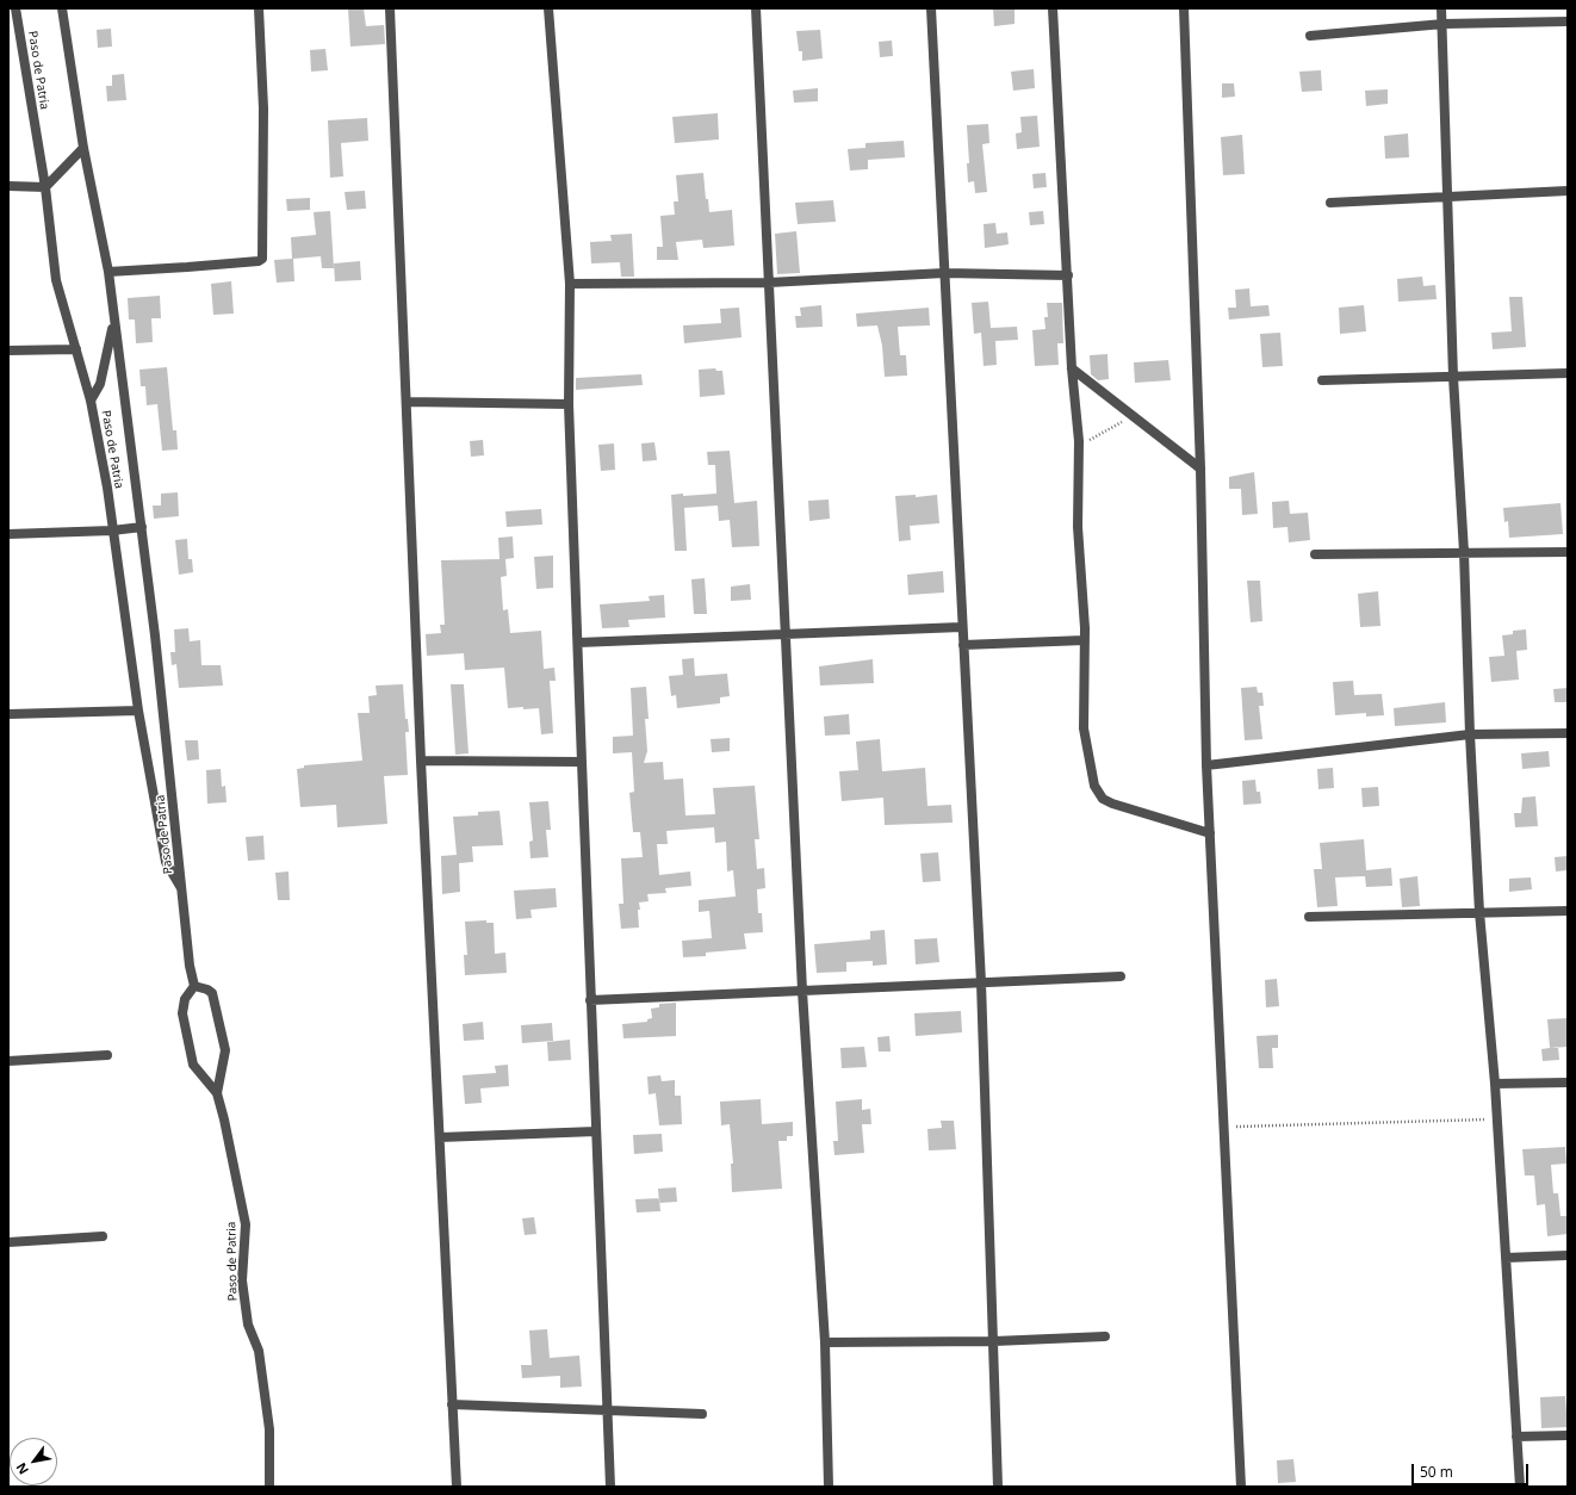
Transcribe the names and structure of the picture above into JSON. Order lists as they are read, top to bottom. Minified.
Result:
{"streets":{"street":["Paso de Patria"]},"scale_bar":"50 m","north":"bottom left"}
